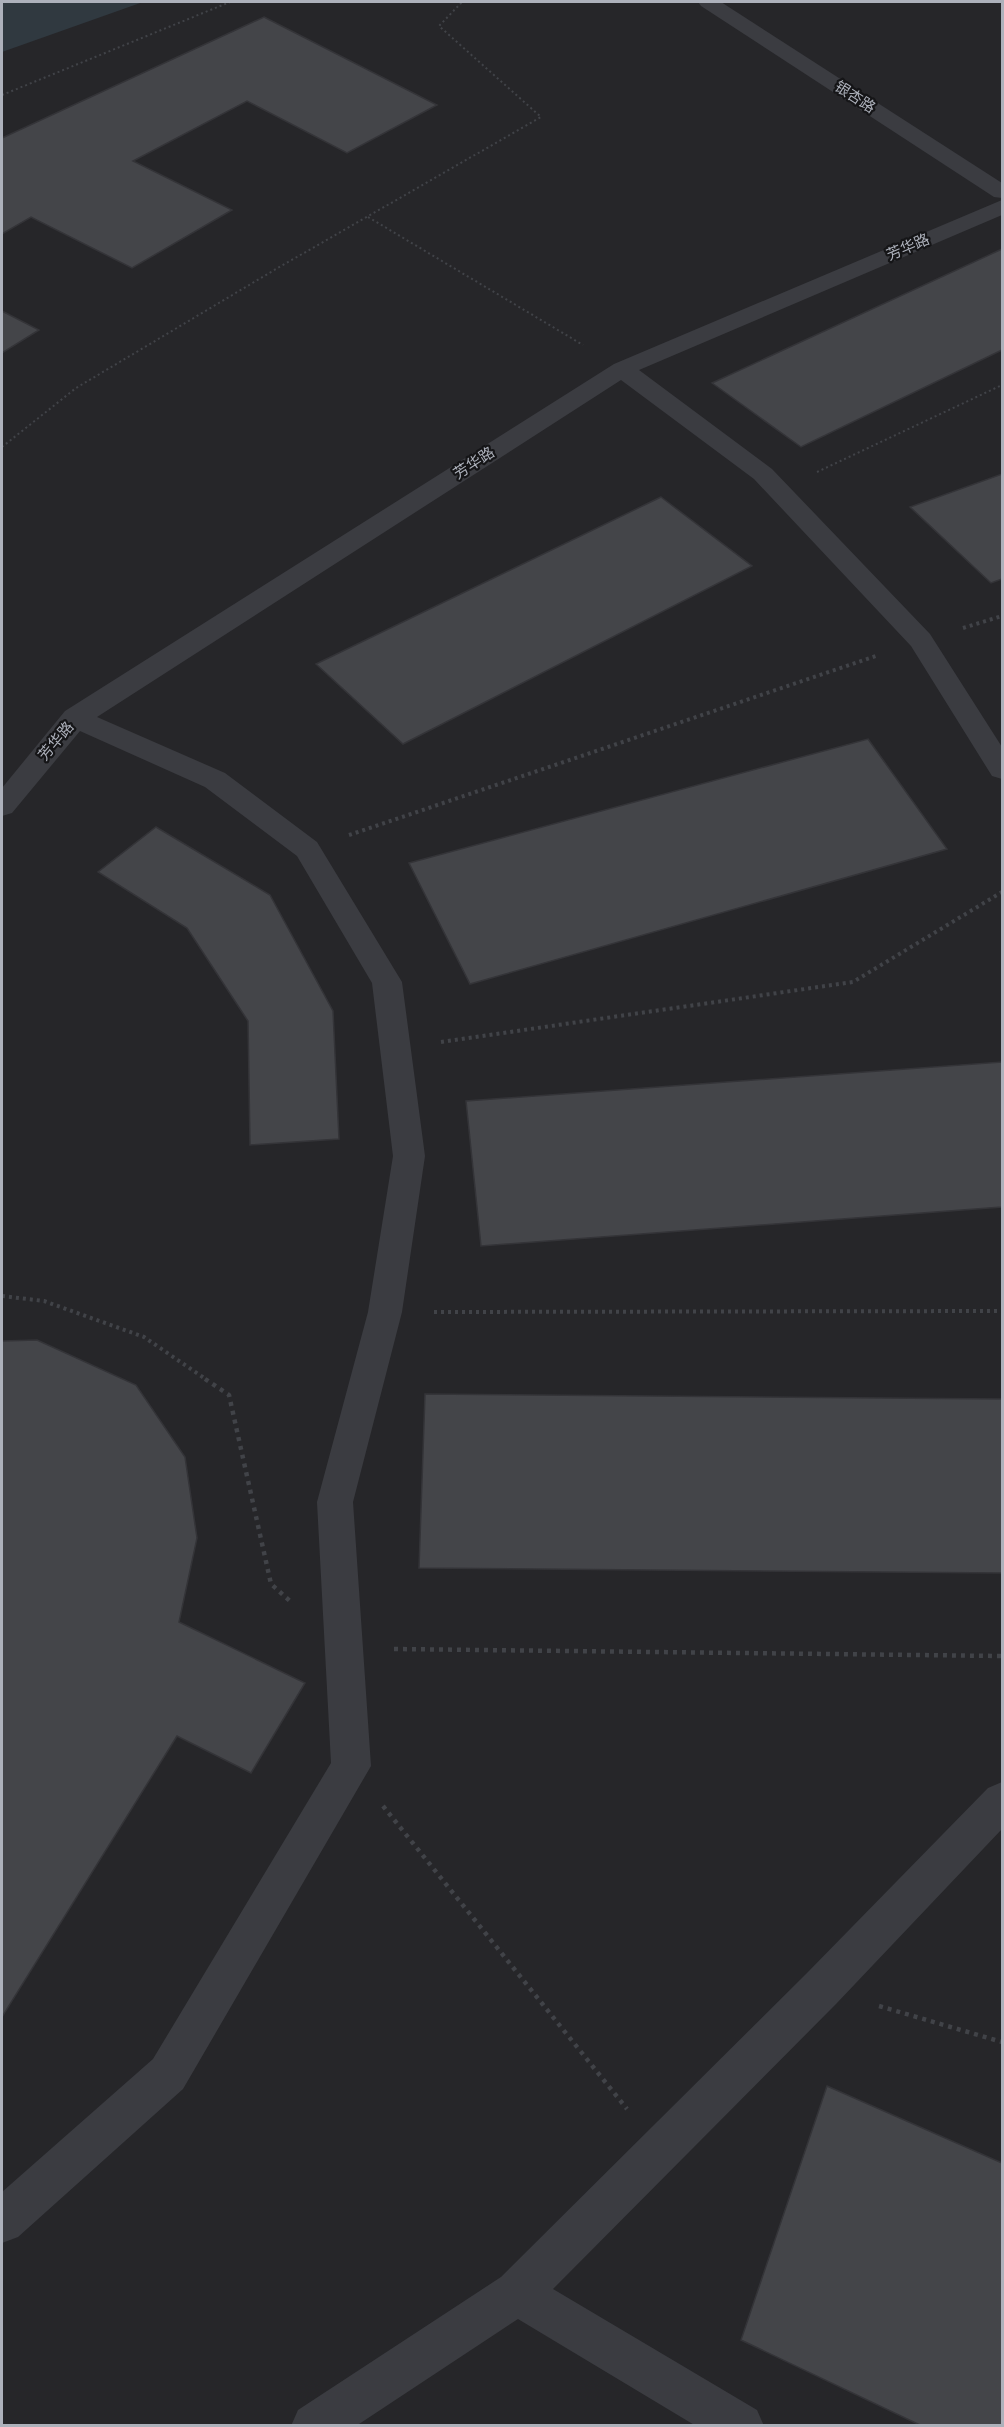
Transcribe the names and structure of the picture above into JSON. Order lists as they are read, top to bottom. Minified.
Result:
{"streets":{"street":["银杏路","芳华路"]}}
